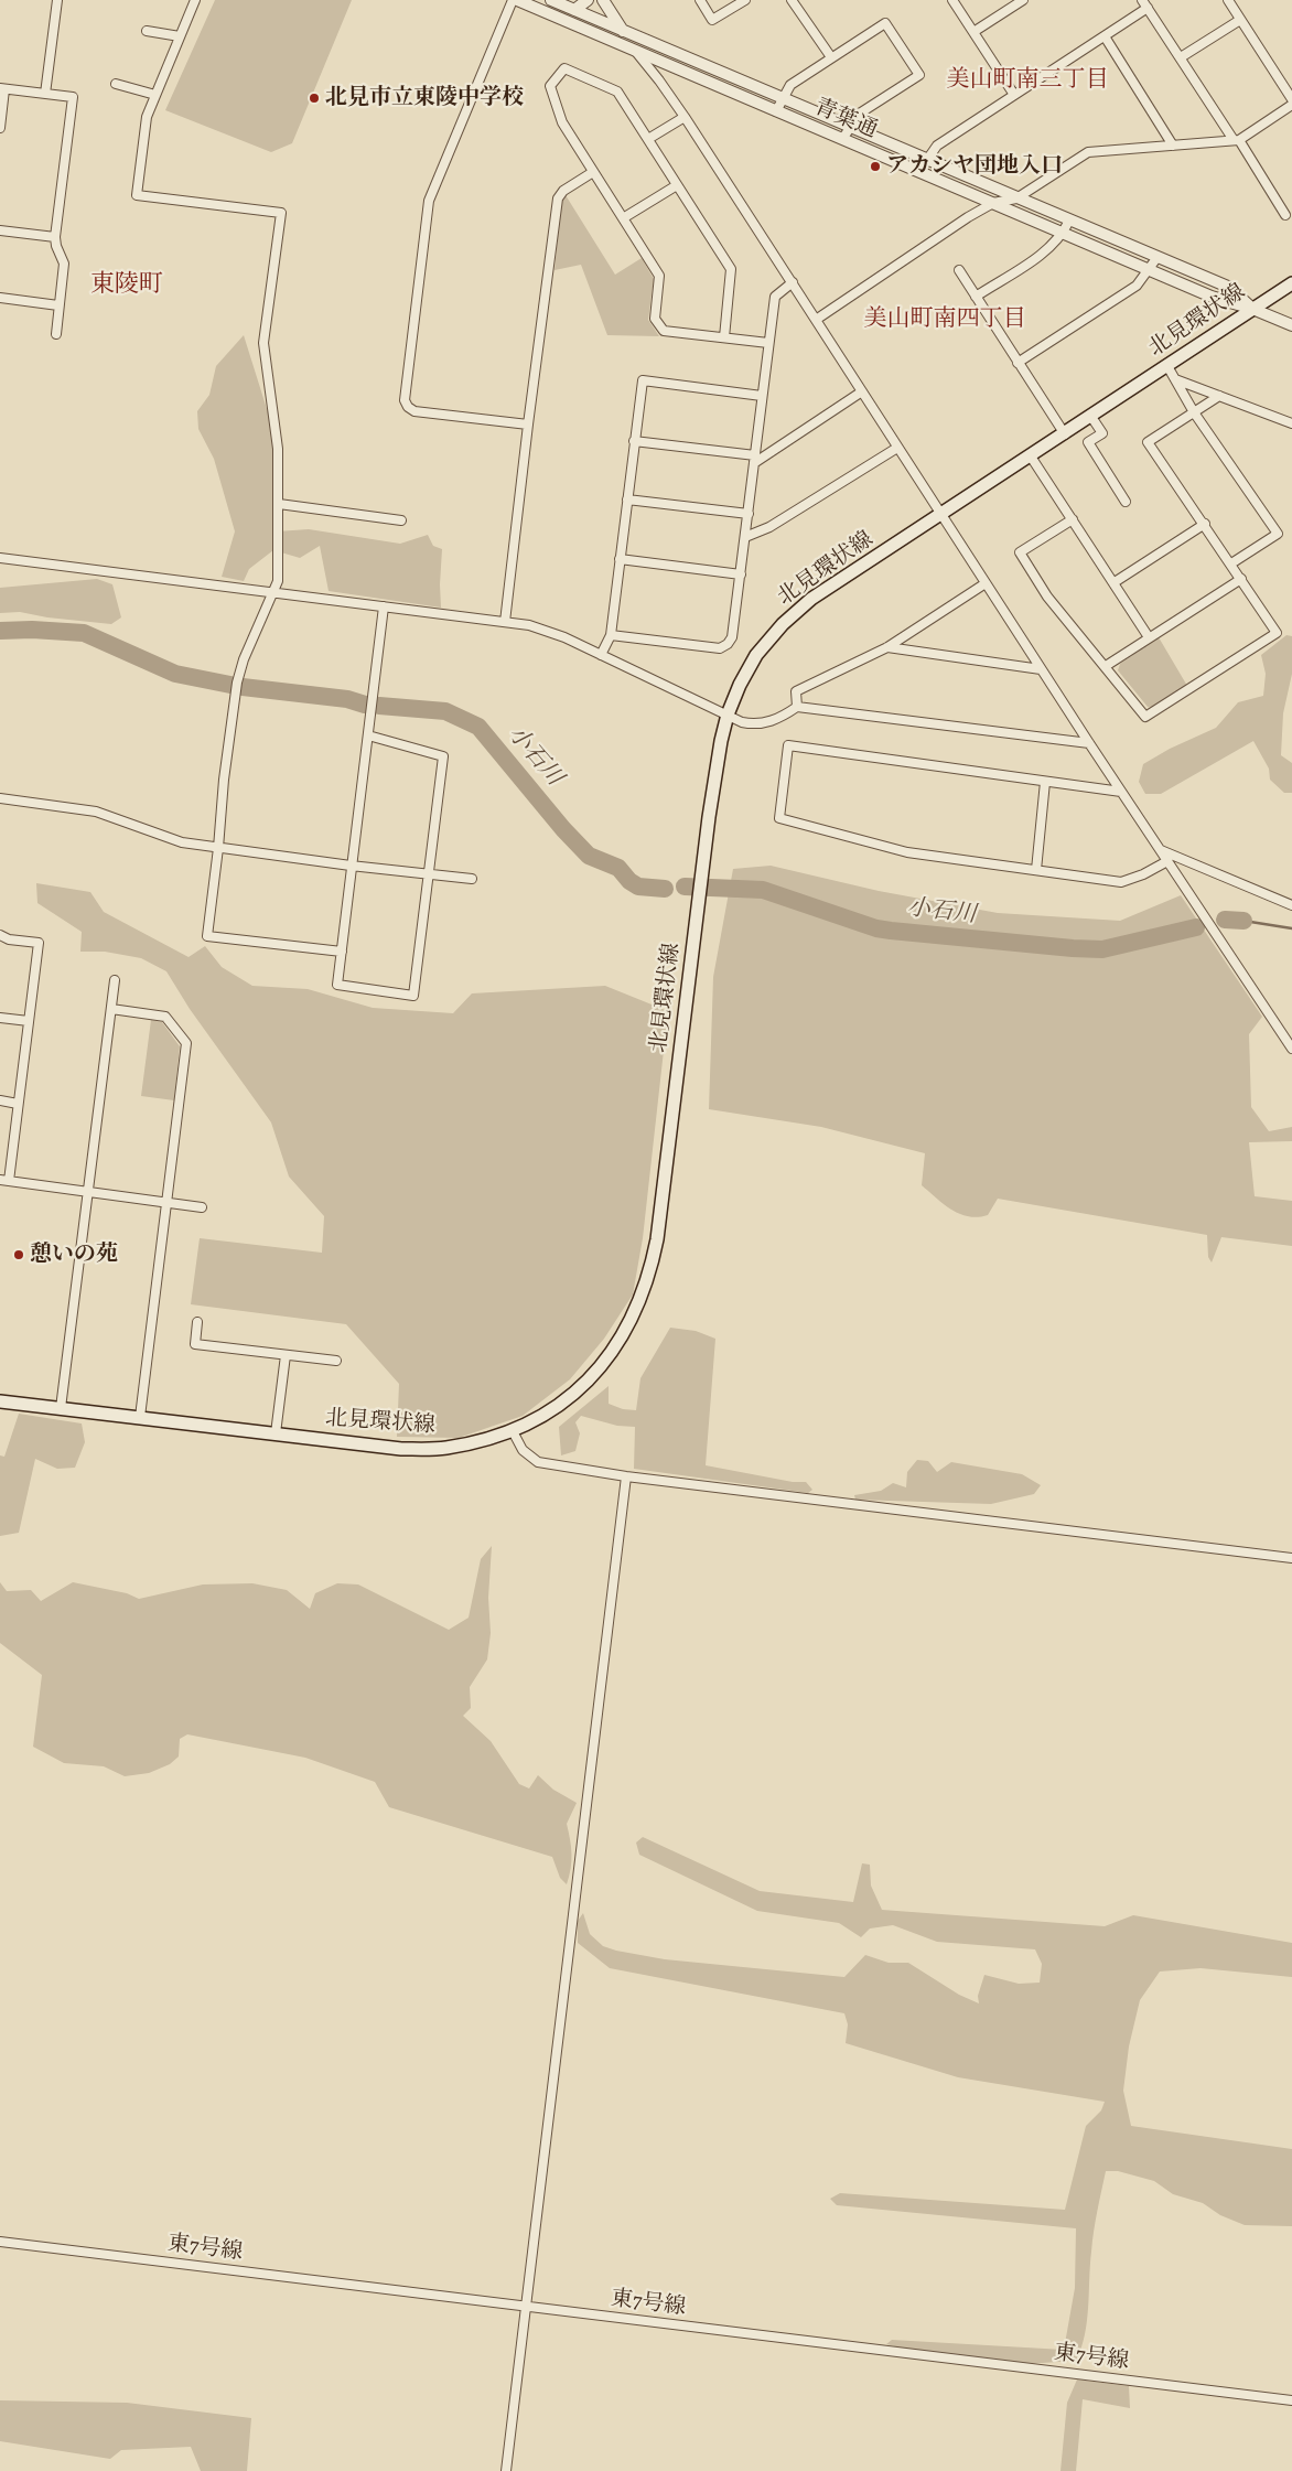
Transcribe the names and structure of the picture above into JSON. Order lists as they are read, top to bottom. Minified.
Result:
{"streets":{"main road":["北見環状線"],"street":["青葉通","東7号線"]},"crossings":[["青葉通","北見環状線"]],"districts":["美山町南三丁目","東陵町","美山町南四丁目"],"water":["小石川"],"places":["北見市立東陵中学校","アカシヤ団地入口","憩いの苑"]}
